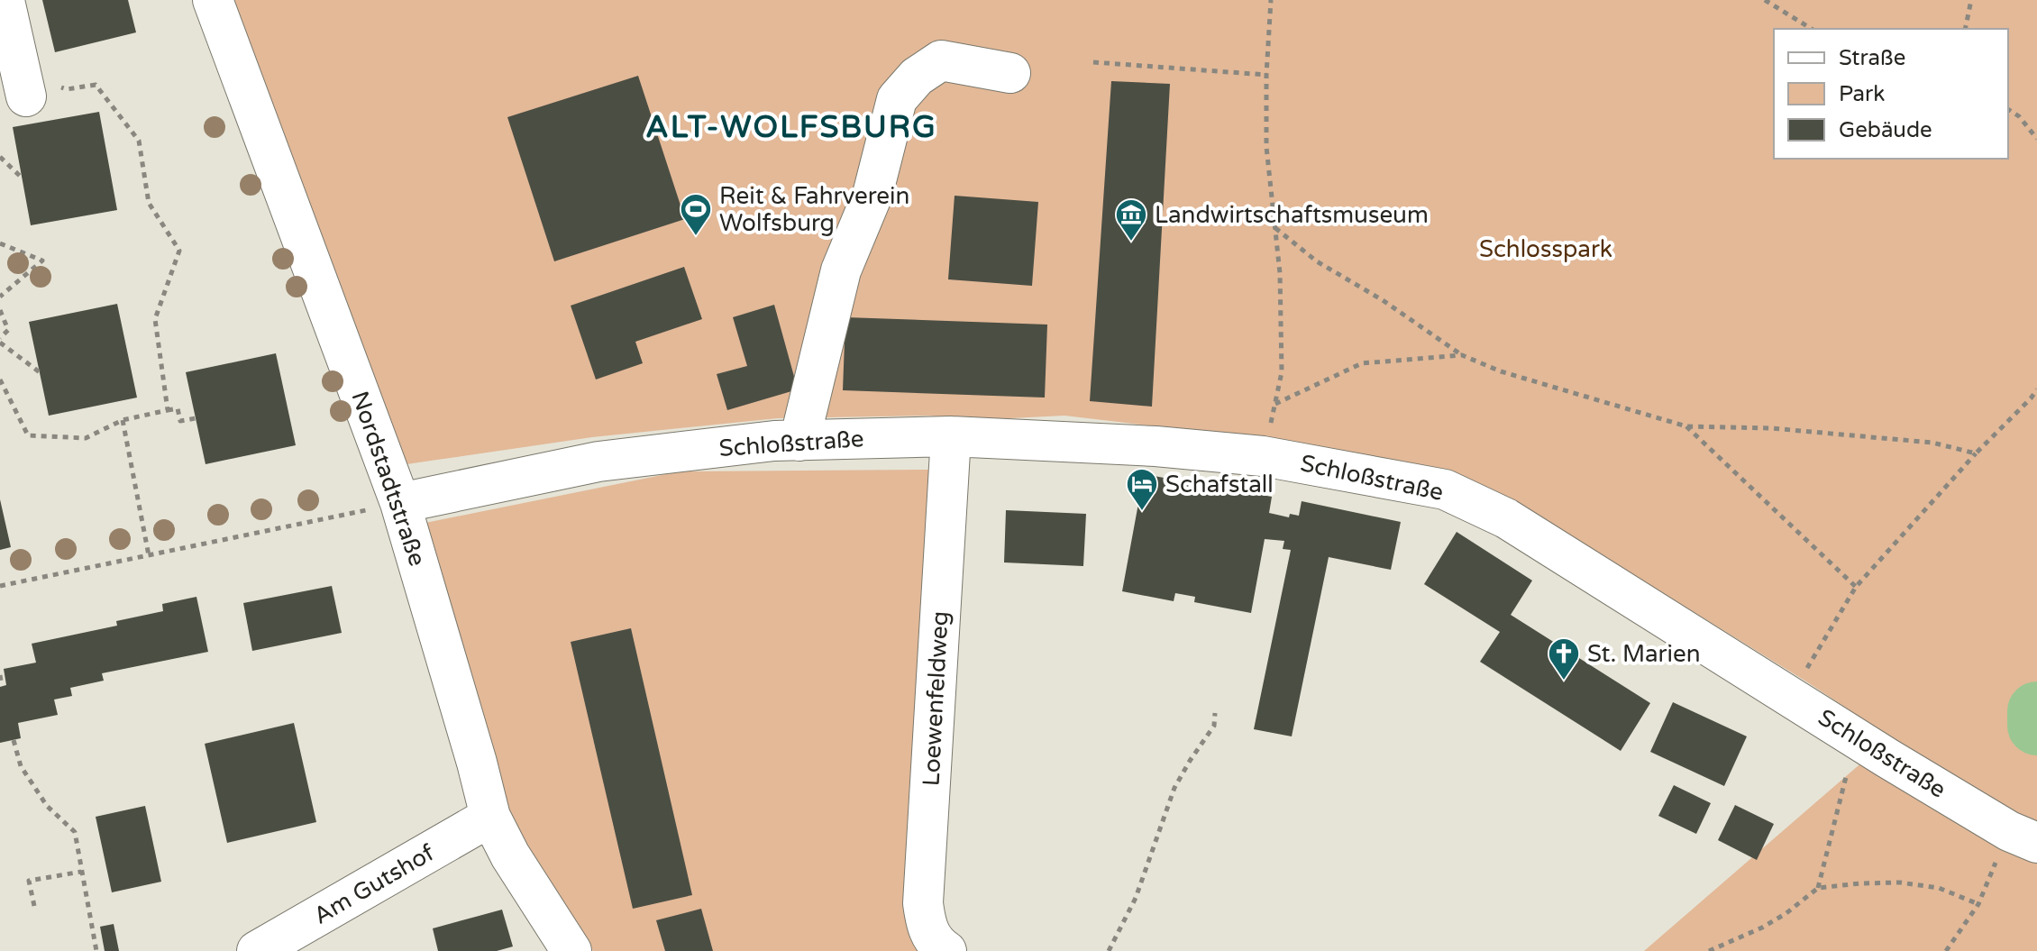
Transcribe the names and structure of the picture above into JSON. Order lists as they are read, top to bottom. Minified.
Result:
{"streets":{"street":["Schloßstraße","Nordstadtstraße","Loewenfeldweg","Am Gutshof"]},"crossings":[["Schloßstraße","Nordstadtstraße"],["Schloßstraße","Loewenfeldweg"],["Nordstadtstraße","Am Gutshof"]],"districts":["ALT-WOLFSBURG"],"parks":["Schlosspark"],"places":{"sports":["Reit & Fahrverein Wolfsburg"],"museum":["Landwirtschaftsmuseum"],"hotel":["Schafstall"],"church":["St. Marien"]},"legend":["Straße","Park","Gebäude"]}
